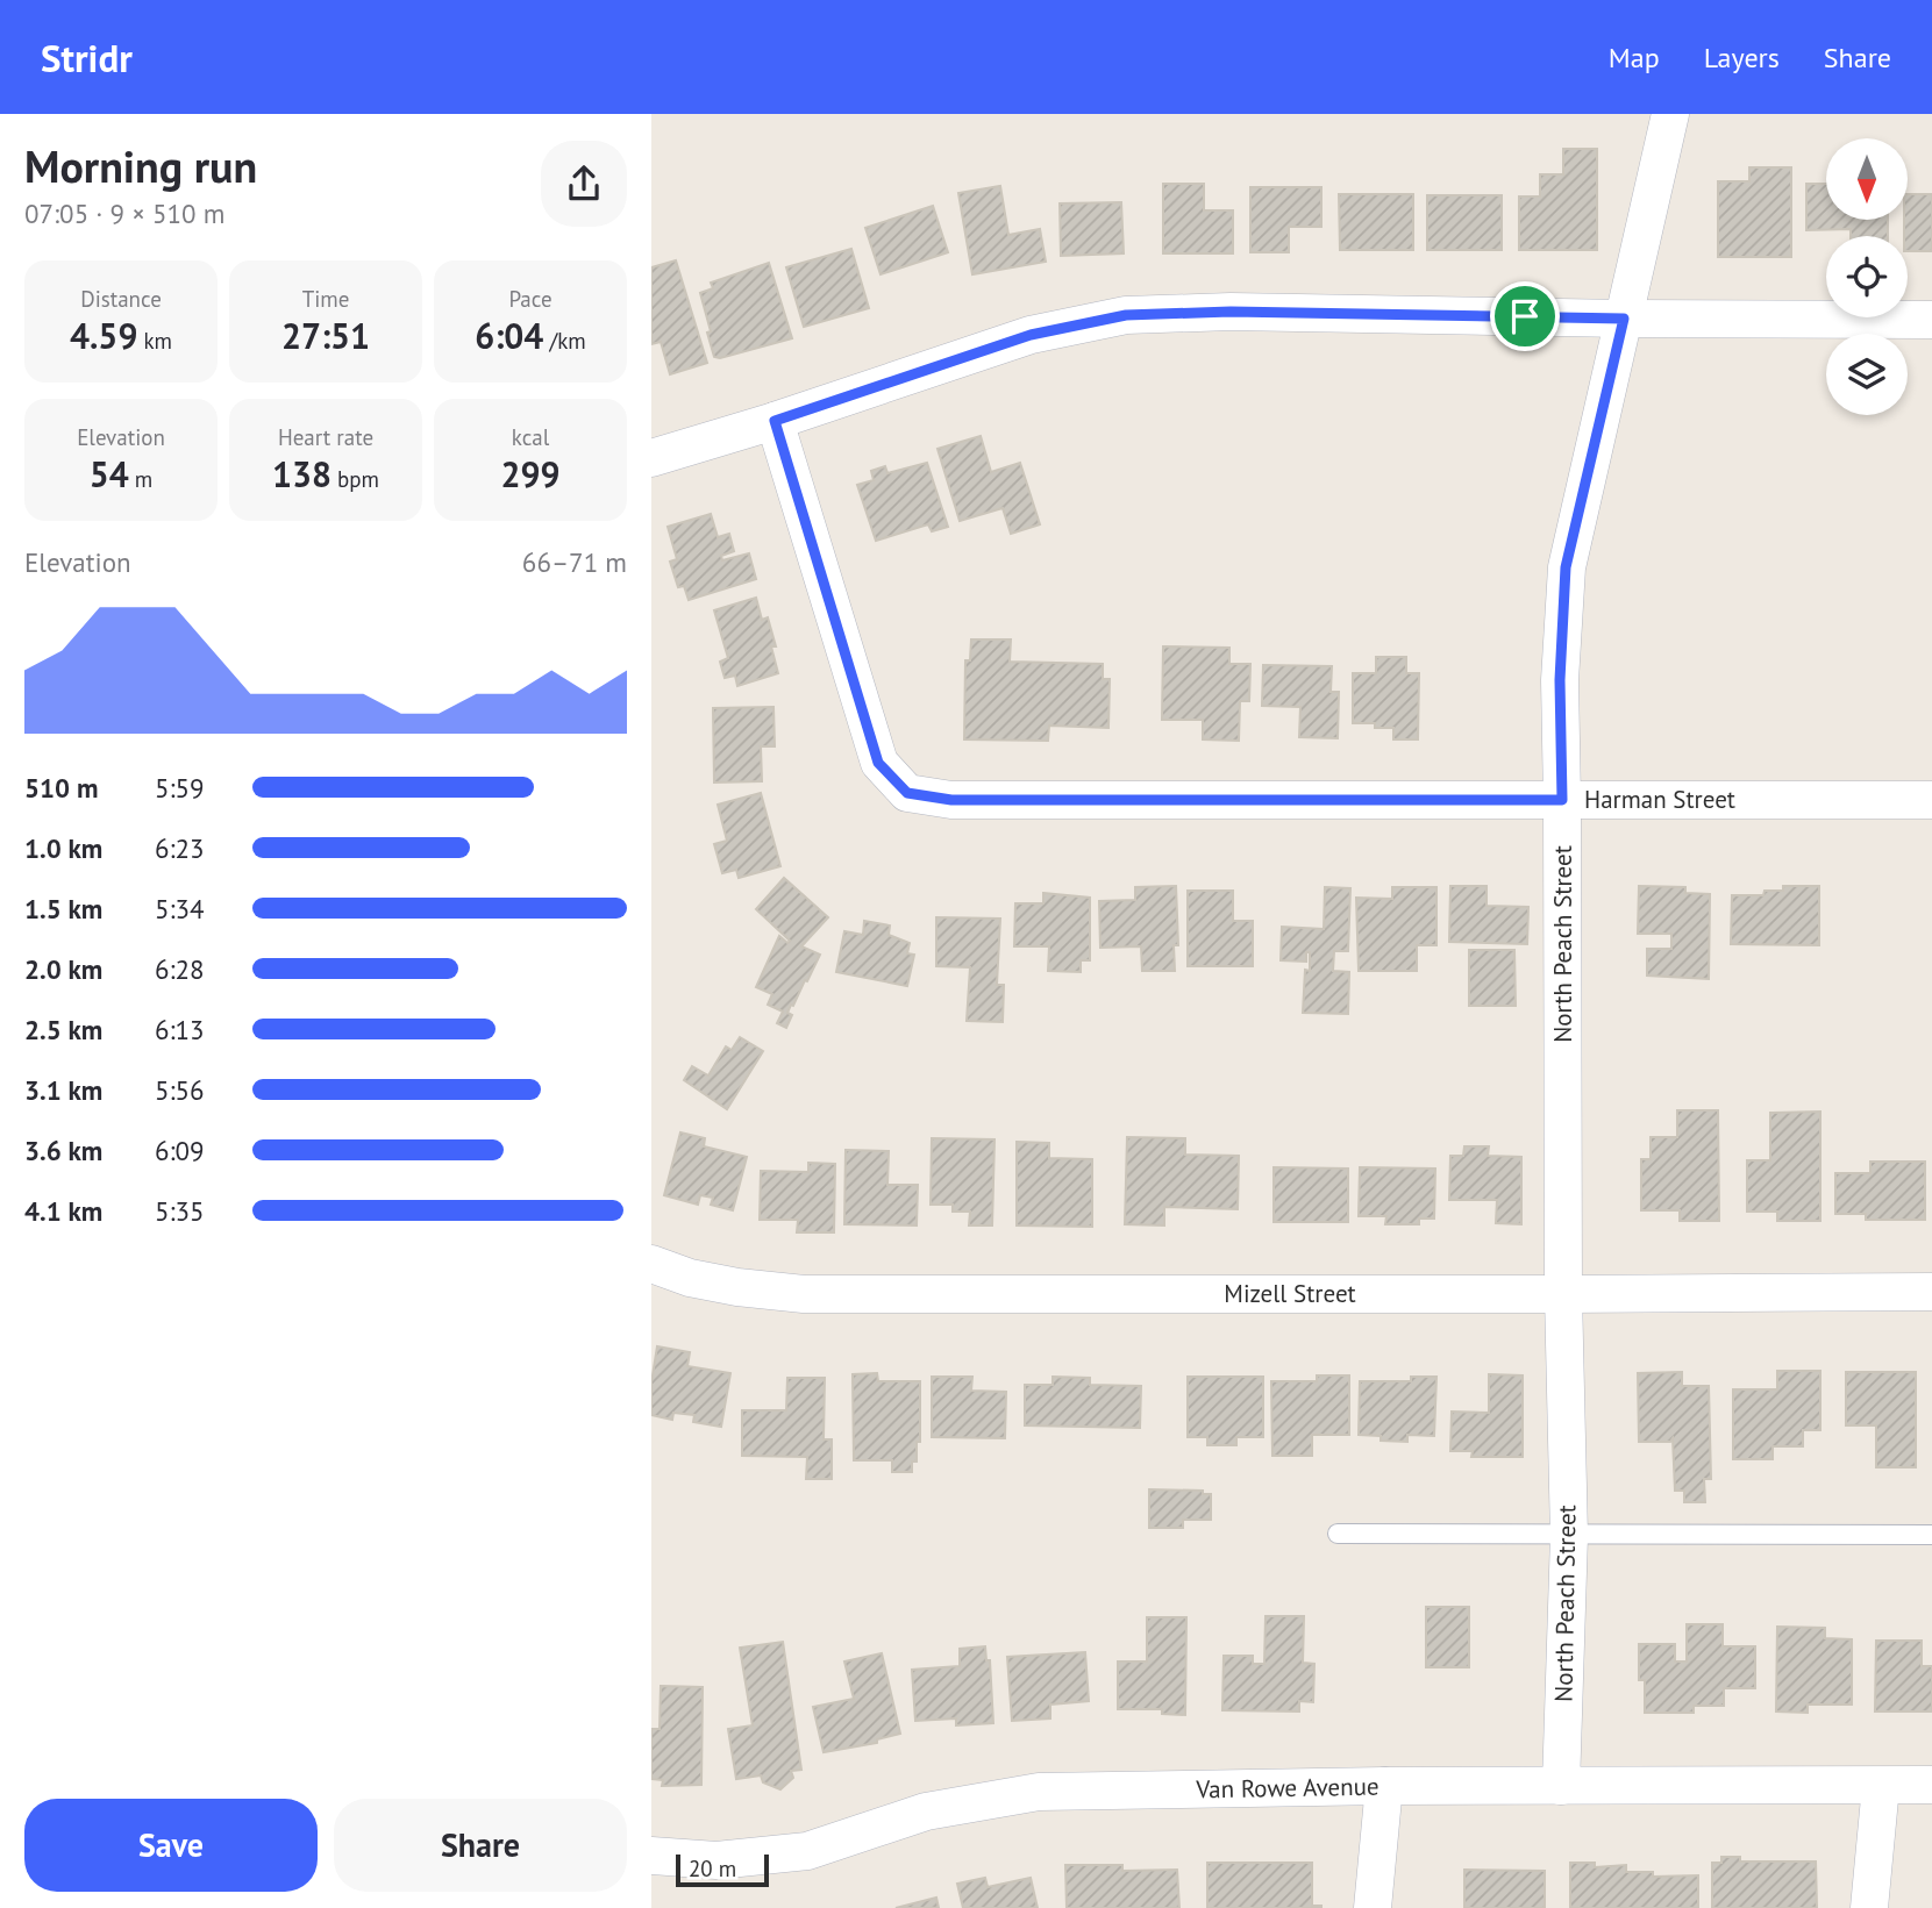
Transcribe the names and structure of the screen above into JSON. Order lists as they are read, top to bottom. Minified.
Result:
{"streets":{"street":["Harman Street","North Peach Street","Mizell Street","Van Rowe Avenue"]},"crossings":[["Harman Street","North Peach Street"],["North Peach Street","Mizell Street"],["North Peach Street","Van Rowe Avenue"]],"scale_bar":"20 m","north":"bottom","page":{"header":"Stridr","nav":["Map","Layers","Share"],"heading":["Morning run","07:05 · 9 × 510 m"],"stats":[["Distance","4.59 km"],["Time","27:51"],["Pace","6:04 /km"],["Elevation","54 m"],["Heart rate","138 bpm"],["kcal","299"]],"chart":["Elevation","66–71 m"],"list":[{"name":"510 m","note":"5:59"},{"name":"1.0 km","note":"6:23"},{"name":"1.5 km","note":"5:34"},{"name":"2.0 km","note":"6:28"},{"name":"2.5 km","note":"6:13"},{"name":"3.1 km","note":"5:56"},{"name":"3.6 km","note":"6:09"},{"name":"4.1 km","note":"5:35"}],"buttons":["Save","Share"],"scale":"20 m"}}
